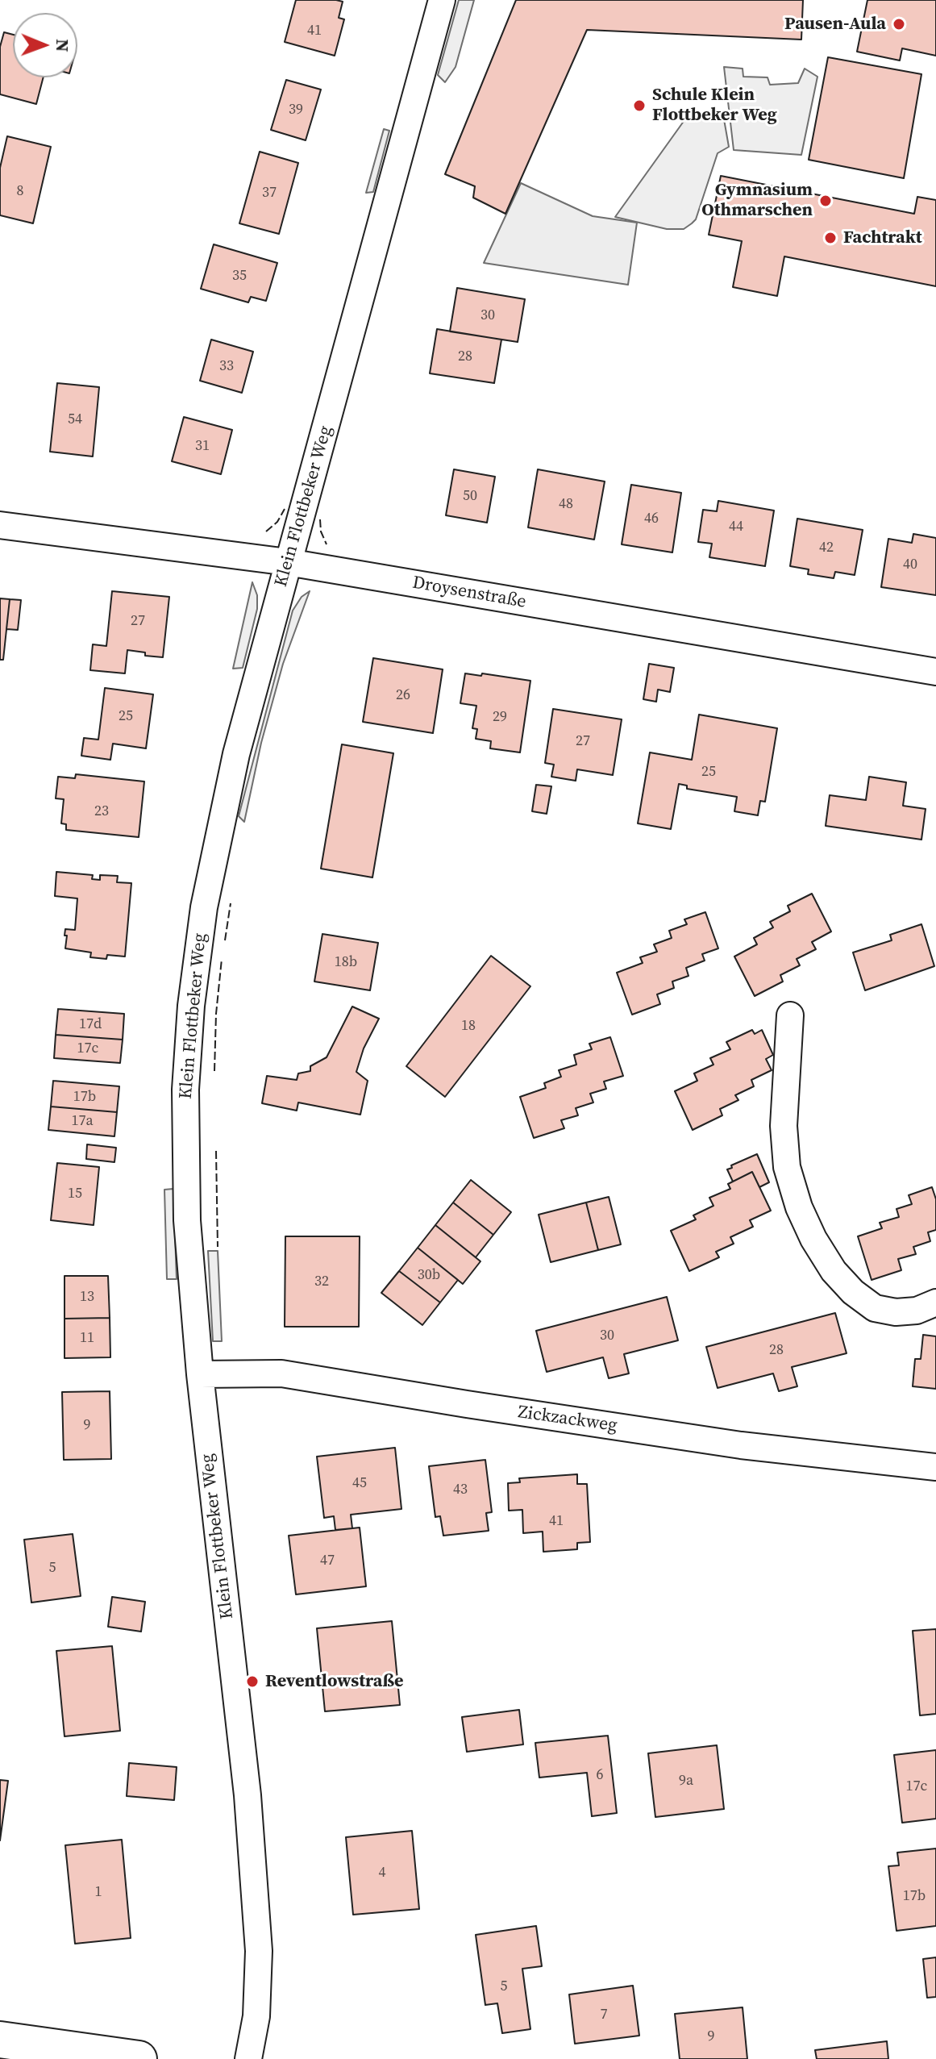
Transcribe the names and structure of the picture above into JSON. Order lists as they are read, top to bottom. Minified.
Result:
{"streets":{"street":["Klein Flottbeker Weg","Droysenstraße","Zickzackweg"]},"crossings":[["Klein Flottbeker Weg","Droysenstraße"],["Klein Flottbeker Weg","Zickzackweg"]],"places":["Pausen-Aula","Schule Klein Flottbeker Weg","Gymnasium Othmarschen","Fachtrakt","Reventlowstraße"],"house_numbers":["41","39","8","37","35","30","28","33","54","31","50","48","46","44","42","40","27","26","25","29","27","25","23","18b","17d","18","17c","17b","17a","15","30b","32","13","30","11","28","9","45","43","41","47","5","6","9a","17c","4","1","17b","5","7","9"],"north":"right"}
